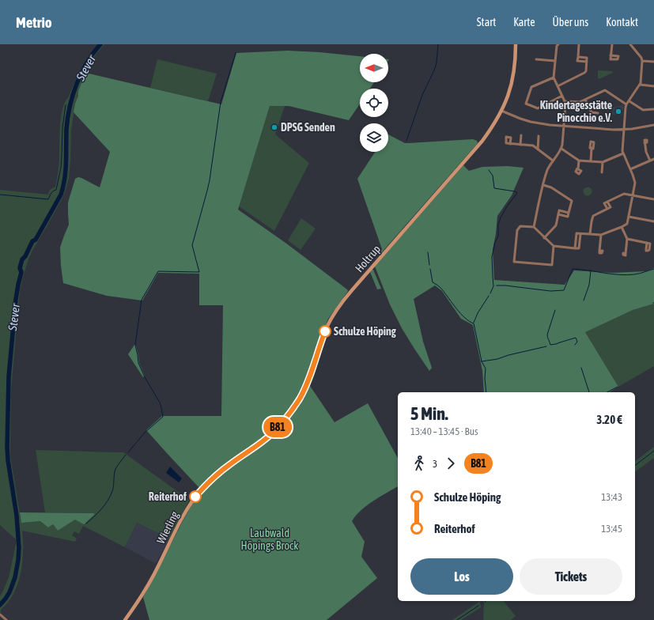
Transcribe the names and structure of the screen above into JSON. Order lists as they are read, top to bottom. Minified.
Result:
{"streets":{"main road":["Holtrup","Wierling"]},"crossings":[["Holtrup","Wierling"]],"water":["Stever"],"parks":["Laubwald Höpings Brock"],"places":["Kindertagesstätte Pinocchio e.V.","DPSG Senden","Schulze Höping","Reiterhof"],"lines":["bus line B81"],"north":"left","page":{"header":"Metrio","nav":["Start","Karte","Über uns","Kontakt"],"on_map":"B81","heading":["5 Min.","13:40 – 13:45 · Bus","3.20 €"],"legs":["3","B81"],"list":[{"name":"Schulze Höping","value":"13:43"},{"name":"Reiterhof","value":"13:45"}],"buttons":["Los","Tickets"]}}
